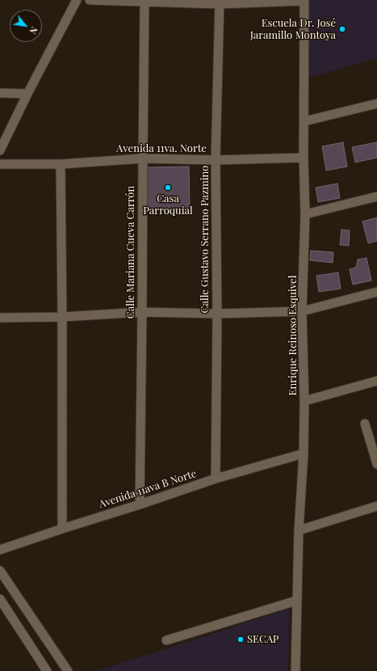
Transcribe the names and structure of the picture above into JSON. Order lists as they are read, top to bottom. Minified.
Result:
{"streets":{"street":["Avenida 11va. Norte","Calle Gustavo Serrano Pazmino","Calle Mariana Cueva Carrón","Enrique Reinoso Esquivel","Avenida 11ava B Norte"]},"crossings":[["Avenida 11va. Norte","Calle Gustavo Serrano Pazmino"],["Avenida 11va. Norte","Calle Mariana Cueva Carrón"],["Avenida 11va. Norte","Enrique Reinoso Esquivel"],["Calle Gustavo Serrano Pazmino","Avenida 11ava B Norte"],["Calle Mariana Cueva Carrón","Avenida 11ava B Norte"],["Enrique Reinoso Esquivel","Avenida 11ava B Norte"]],"places":["Escuela Dr. José Jaramillo Montoya","Casa Parroquial","SECAP"],"north":"bottom right"}
